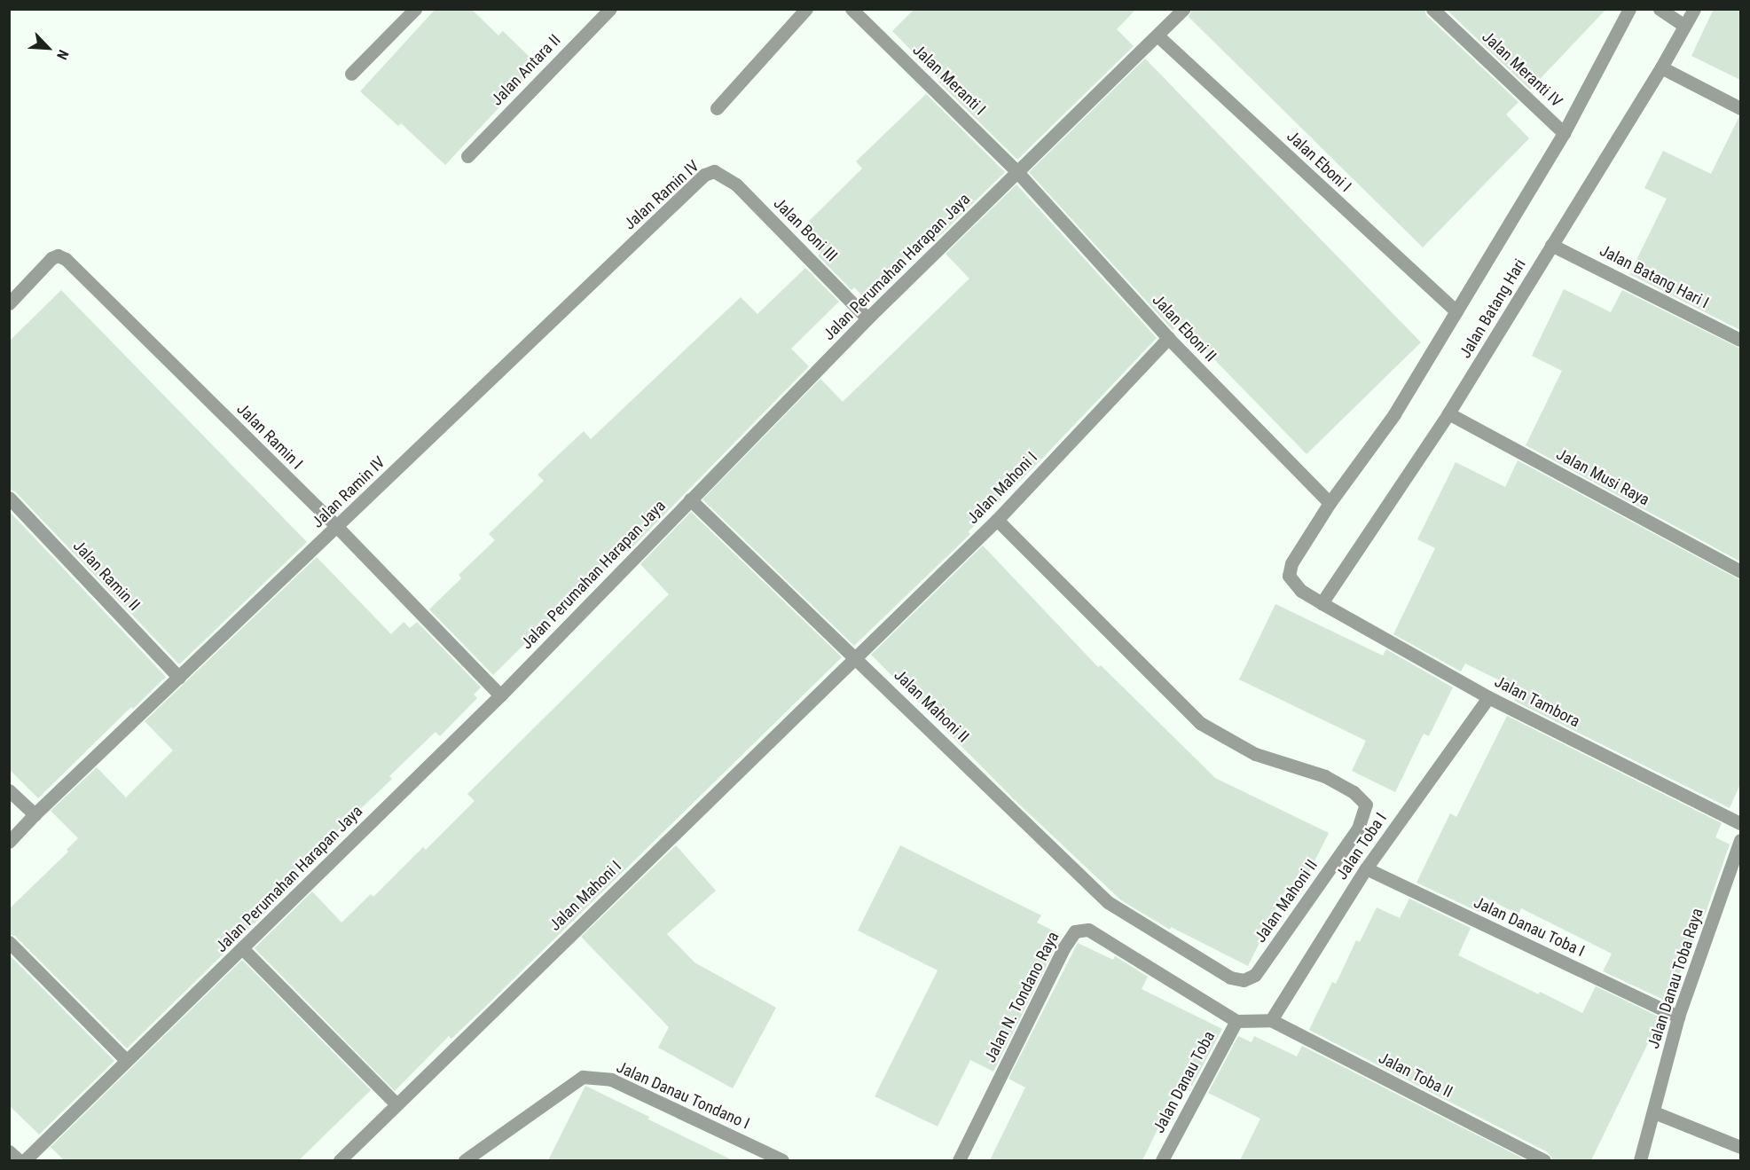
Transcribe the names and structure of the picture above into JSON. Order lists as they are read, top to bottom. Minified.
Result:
{"streets":{"street":["Jalan Meranti IV","Jalan Antara II","Jalan Meranti I","Jalan Eboni I","Jalan Ramin IV","Jalan Boni III","Jalan Perumahan Harapan Jaya","Jalan Batang Hari I","Jalan Batang Hari","Jalan Eboni II","Jalan Ramin I","Jalan Musi Raya","Jalan Mahoni I","Jalan Ramin II","Jalan Tambora","Jalan Mahoni II","Jalan Toba I","Jalan Danau Toba I","Jalan Danau Toba Raya","Jalan N. Tondano Raya","Jalan Toba II","Jalan Danau Toba","Jalan Danau Tondano I"]},"crossings":[["Jalan Meranti I","Jalan Perumahan Harapan Jaya"],["Jalan Meranti I","Jalan Eboni II"],["Jalan Eboni I","Jalan Perumahan Harapan Jaya"],["Jalan Ramin IV","Jalan Boni III"],["Jalan Ramin IV","Jalan Ramin I"],["Jalan Ramin IV","Jalan Ramin II"],["Jalan Boni III","Jalan Perumahan Harapan Jaya"],["Jalan Perumahan Harapan Jaya","Jalan Eboni II"],["Jalan Perumahan Harapan Jaya","Jalan Ramin I"],["Jalan Batang Hari I","Jalan Batang Hari"],["Jalan Batang Hari","Jalan Musi Raya"],["Jalan Batang Hari","Jalan Tambora"],["Jalan Eboni II","Jalan Mahoni I"],["Jalan Mahoni I","Jalan Mahoni II"],["Jalan Tambora","Jalan Toba I"],["Jalan Toba I","Jalan Danau Toba I"],["Jalan Toba I","Jalan Toba II"],["Jalan Danau Toba I","Jalan Danau Toba Raya"],["Jalan N. Tondano Raya","Jalan Danau Toba"]],"north":"bottom right"}
